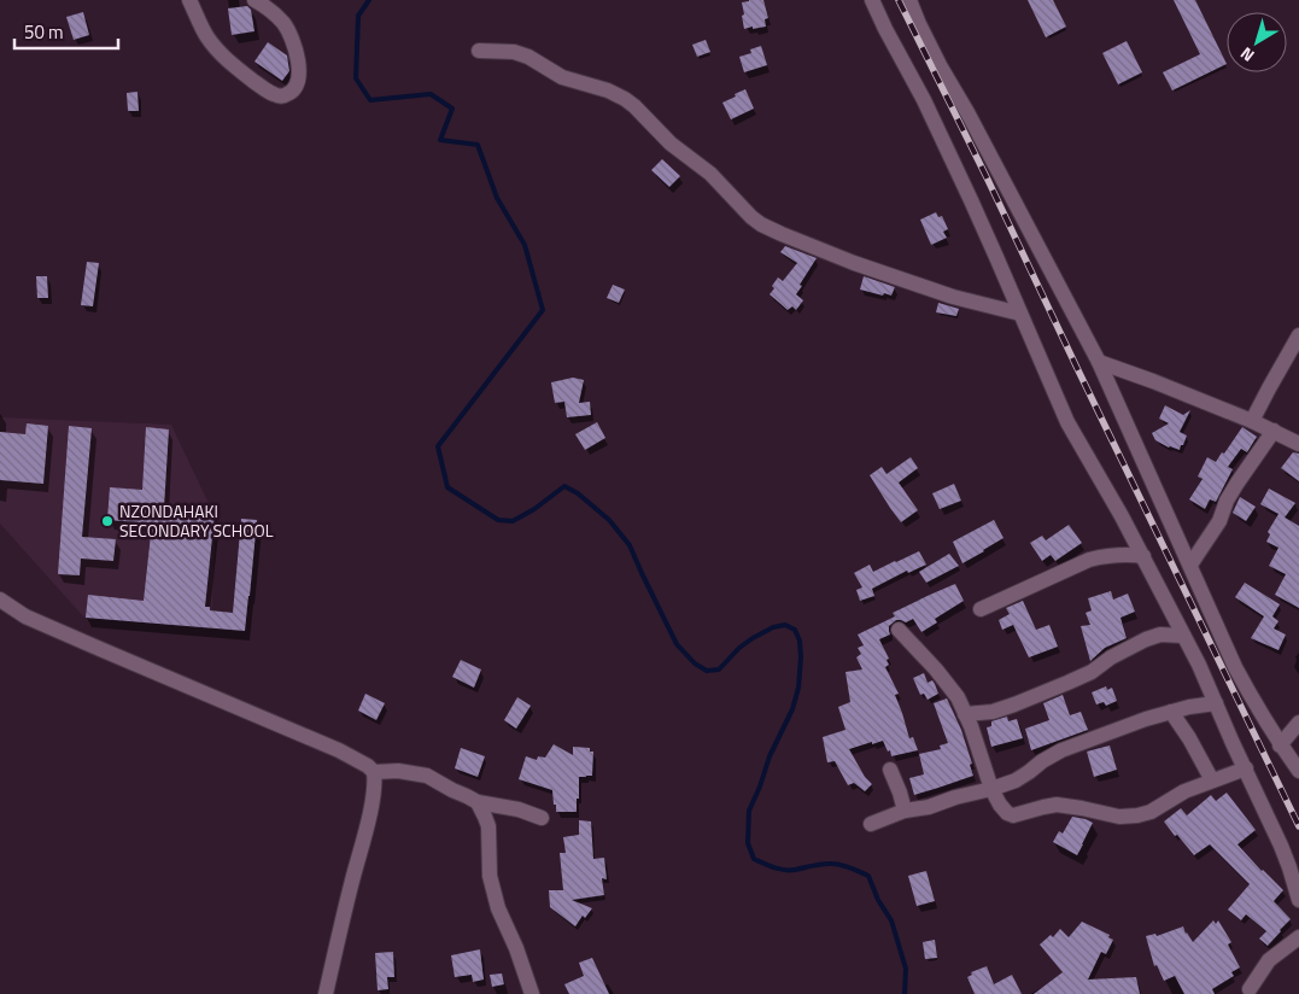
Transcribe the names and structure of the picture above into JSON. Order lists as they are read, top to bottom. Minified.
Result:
{"places":["NZONDAHAKI SECONDARY SCHOOL"],"scale_bar":"50 m","north":"bottom left"}
